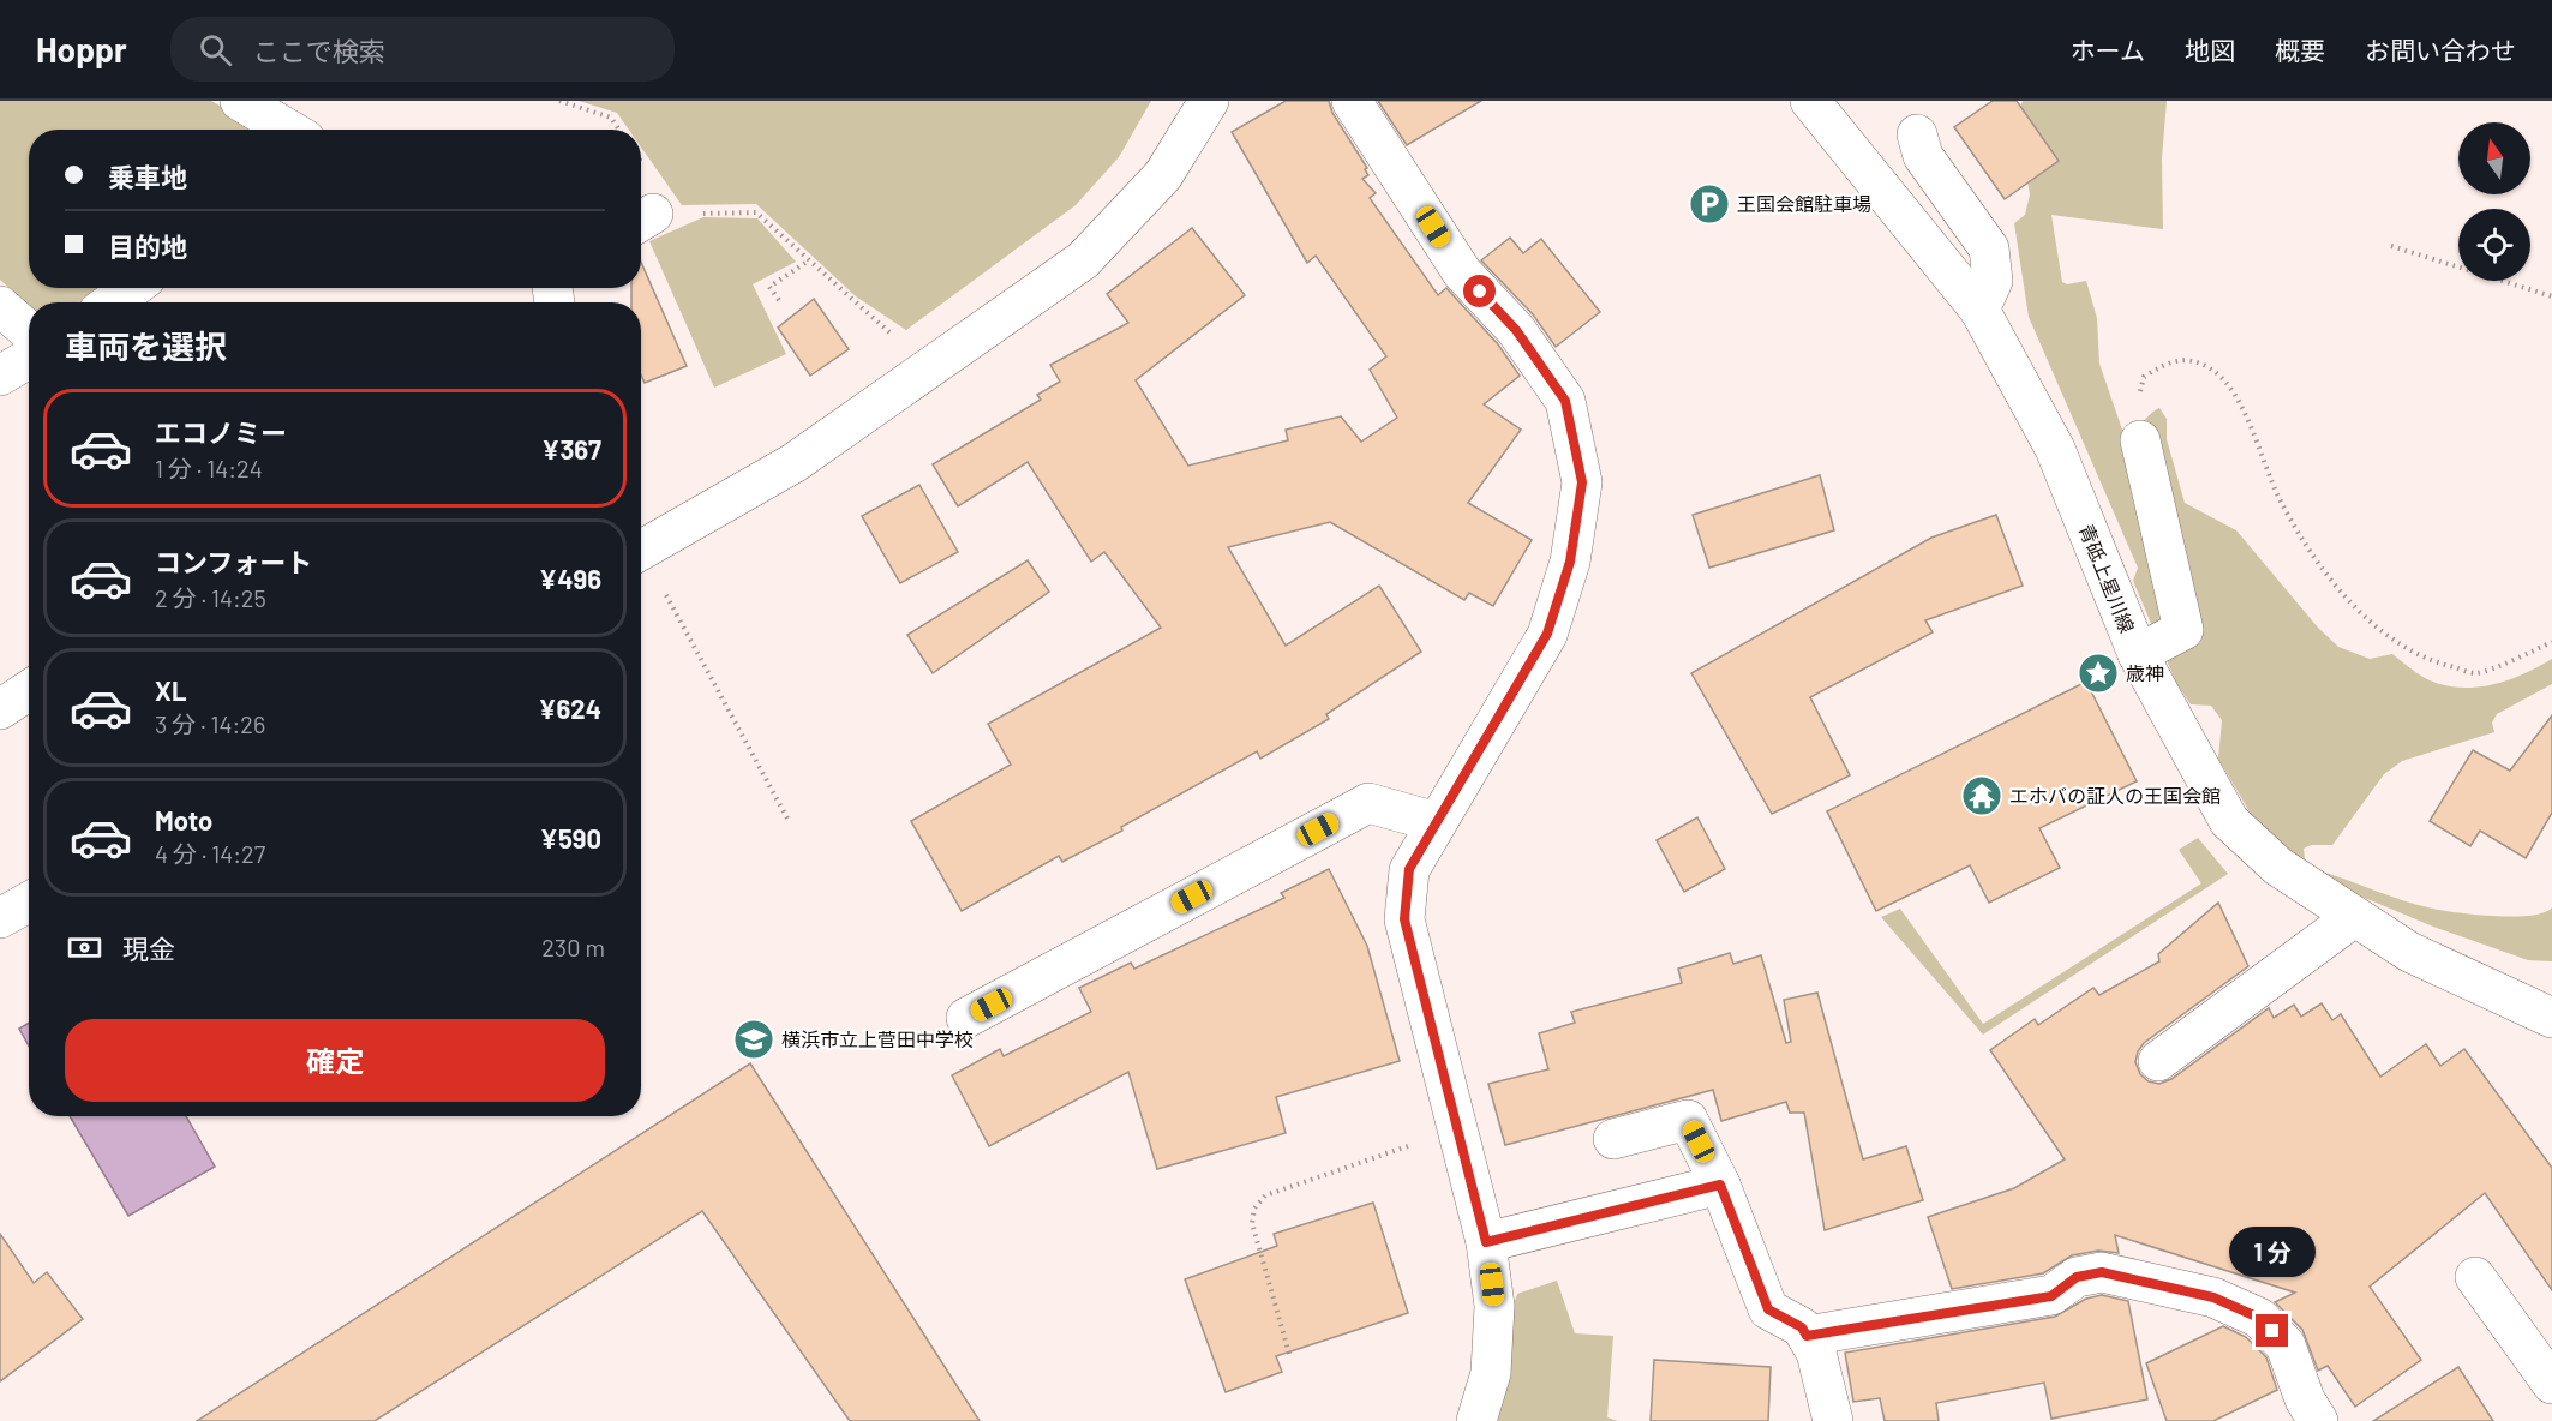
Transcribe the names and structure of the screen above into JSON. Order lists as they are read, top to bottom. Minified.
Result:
{"streets":{"street":["青砥上星川線"]},"places":{"parking":["王国会館駐車場"],"place":["歳神"],"temple":["エホバの証人の王国会館"],"school or university":["横浜市立上菅田中学校"]},"north":"top","page":{"header":"Hoppr","search":"ここで検索","nav":["ホーム","地図","概要","お問い合わせ"],"banner":["乗車地","目的地"],"heading":"車両を選択","list":[{"name":"エコノミー","note":"1 分 · 14:24","value":"¥367"},{"name":"コンフォート","note":"2 分 · 14:25","value":"¥496"},{"name":"XL","note":"3 分 · 14:26","value":"¥624"},{"name":"Moto","note":"4 分 · 14:27","value":"¥590"}],"pay":["現金","230 m"],"buttons":"確定","bubble":"1 分"}}
